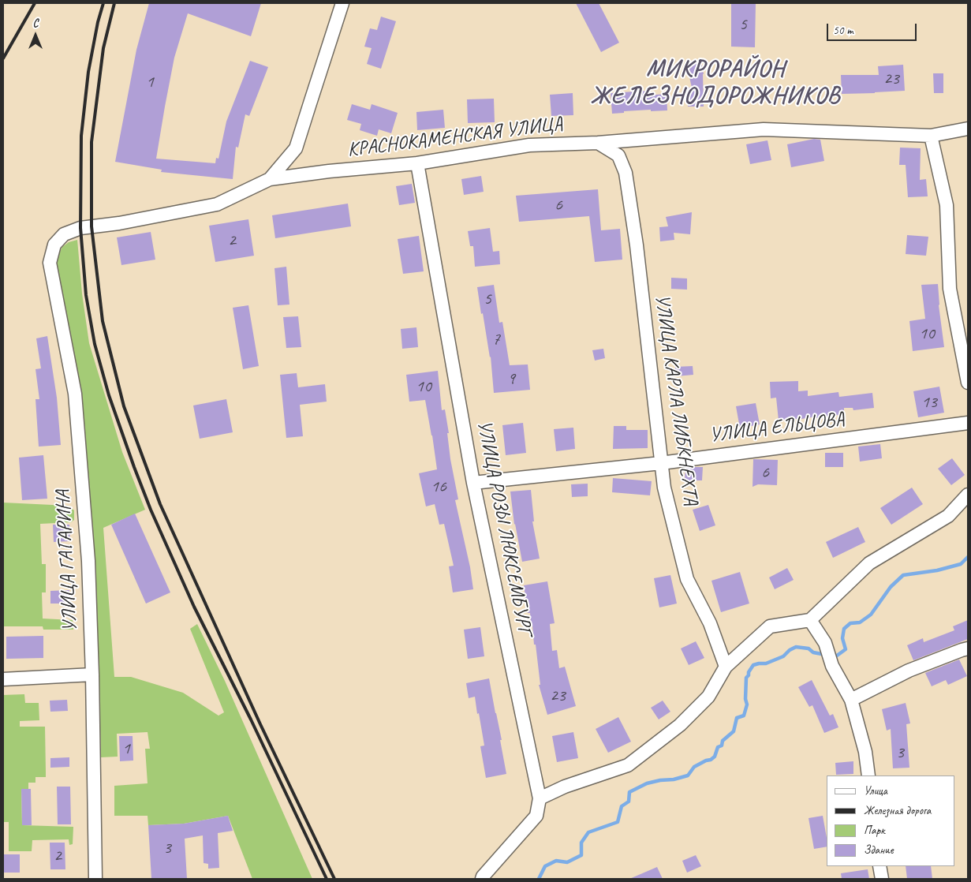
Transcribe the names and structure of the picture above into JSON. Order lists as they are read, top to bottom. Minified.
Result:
{"streets":{"street":["КРАСНОКАМЕНСКАЯ УЛИЦА","УЛИЦА КАРЛА ЛИБКНЕХТА","УЛИЦА ЕЛЬЦОВА","УЛИЦА РОЗЫ ЛЮКСЕМБУРГ","УЛИЦА ГАГАРИНА"]},"crossings":[["КРАСНОКАМЕНСКАЯ УЛИЦА","УЛИЦА КАРЛА ЛИБКНЕХТА"],["КРАСНОКАМЕНСКАЯ УЛИЦА","УЛИЦА РОЗЫ ЛЮКСЕМБУРГ"],["КРАСНОКАМЕНСКАЯ УЛИЦА","УЛИЦА ГАГАРИНА"],["УЛИЦА КАРЛА ЛИБКНЕХТА","УЛИЦА ЕЛЬЦОВА"],["УЛИЦА ЕЛЬЦОВА","УЛИЦА РОЗЫ ЛЮКСЕМБУРГ"]],"districts":["МИКРОРАЙОН ЖЕЛЕЗНОДОРОЖНИКОВ"],"house_numbers":["5","23","1","6","2","5","10","7","9","10","13","6","16","23","1","3","3","2"],"legend":["Улица","Железная дорога","Парк","Здание"],"scale_bar":"50 m","north":"top"}
